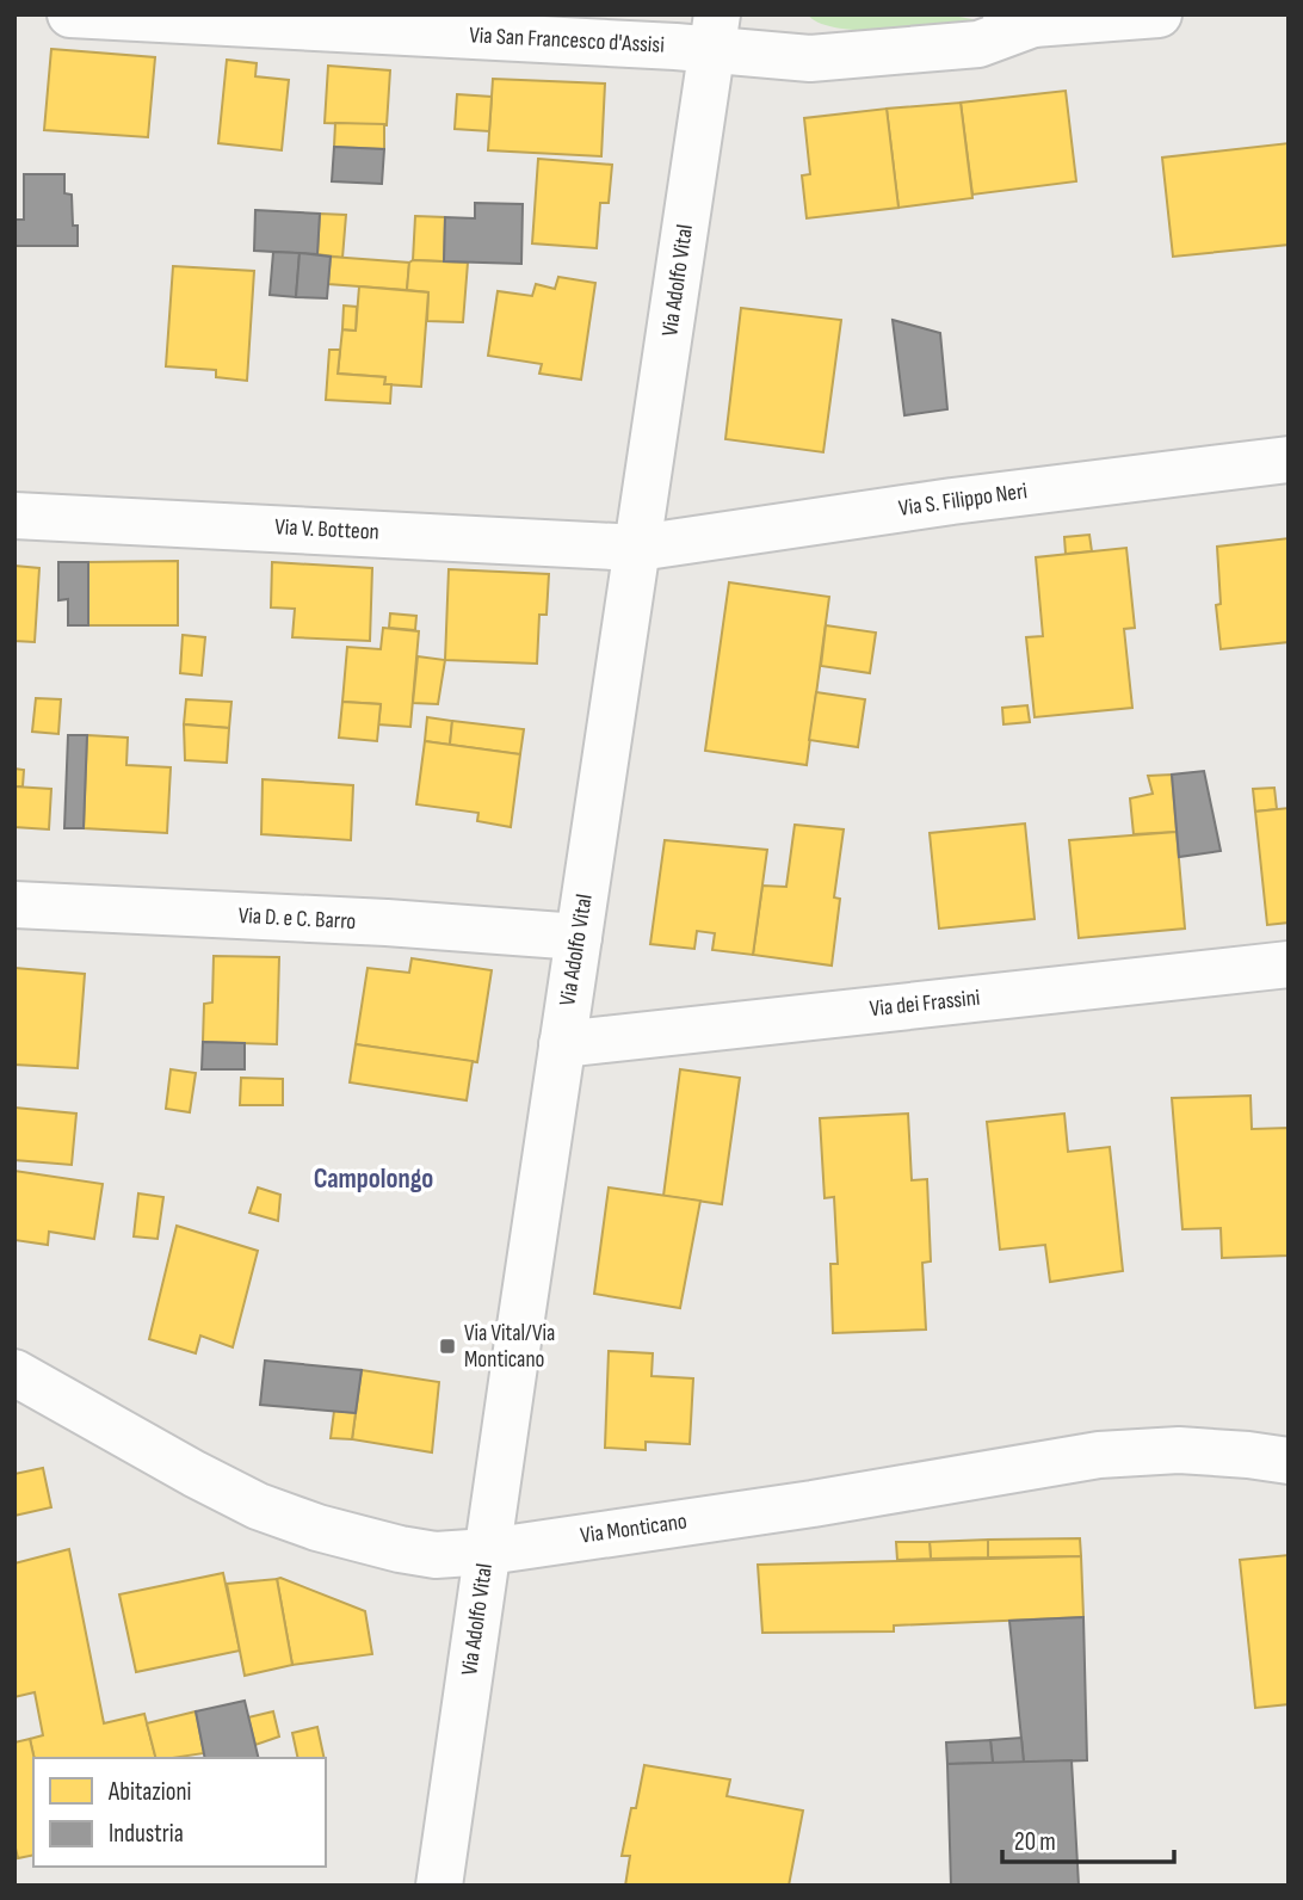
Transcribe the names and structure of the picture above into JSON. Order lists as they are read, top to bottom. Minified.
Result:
{"streets":{"street":["Via San Francesco d'Assisi","Via Adolfo Vital","Via S. Filippo Neri","Via V. Botteon","Via D. e C. Barro","Via dei Frassini","Via Monticano"]},"crossings":[["Via San Francesco d'Assisi","Via Adolfo Vital"],["Via Adolfo Vital","Via S. Filippo Neri"],["Via Adolfo Vital","Via V. Botteon"],["Via Adolfo Vital","Via D. e C. Barro"],["Via Adolfo Vital","Via dei Frassini"],["Via Adolfo Vital","Via Monticano"],["Via S. Filippo Neri","Via V. Botteon"]],"districts":["Campolongo"],"places":{"transit":["Via Vital/Via Monticano"]},"legend":["Abitazioni","Industria"],"scale_bar":"20 m"}
